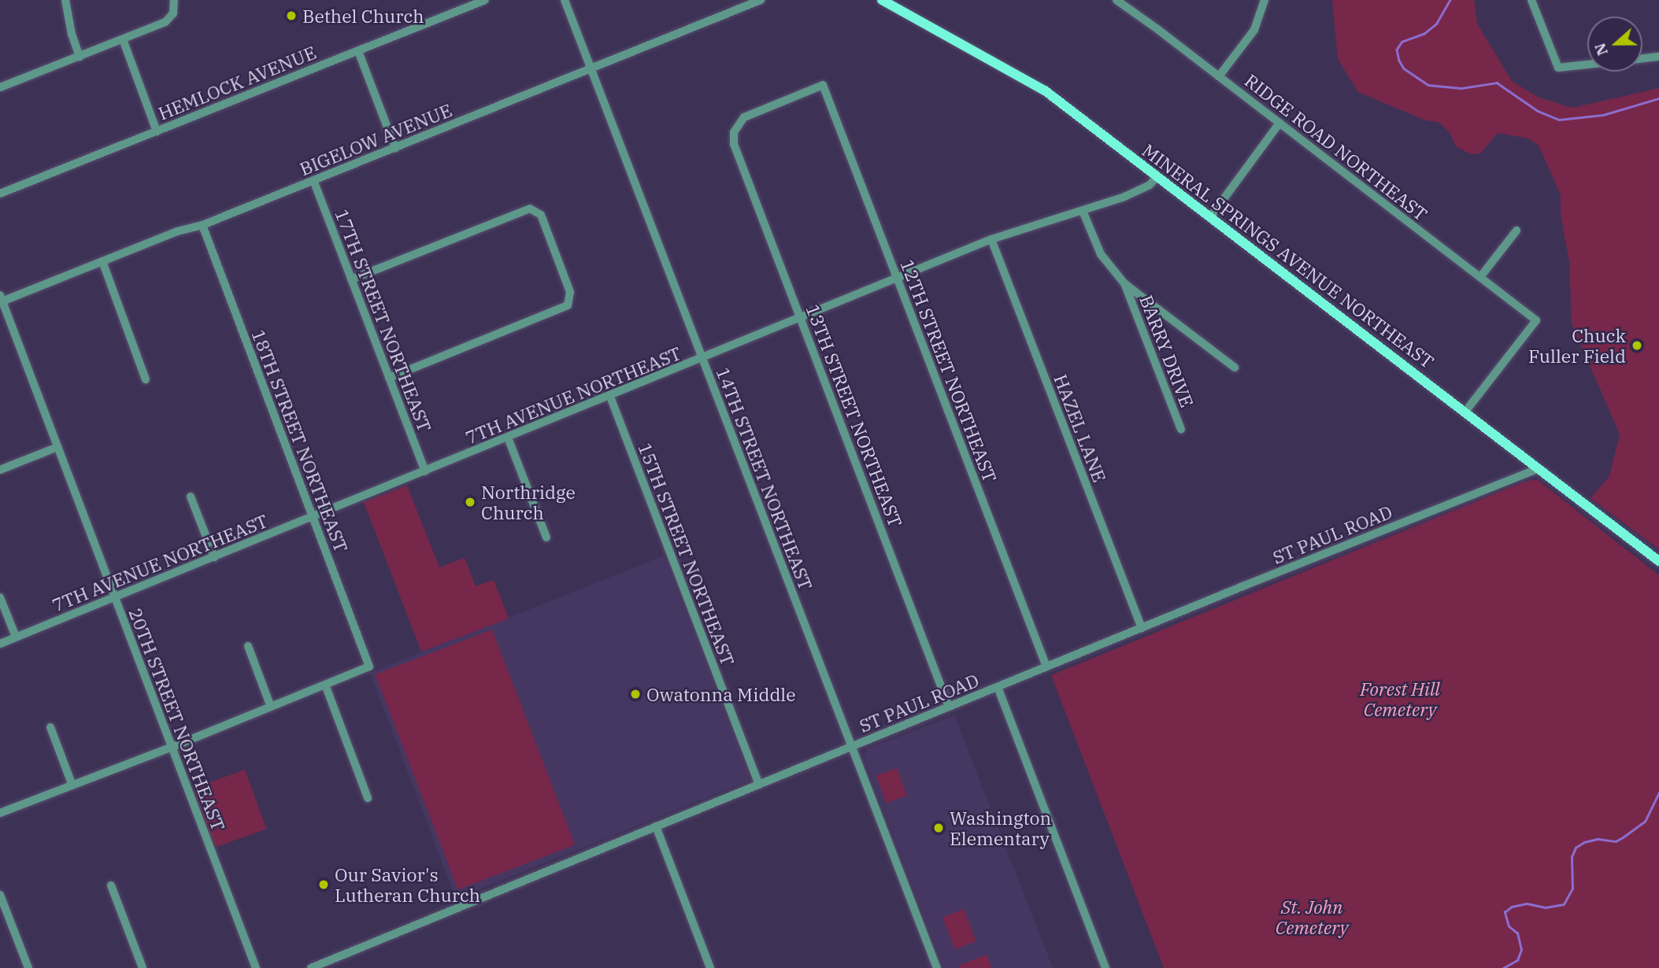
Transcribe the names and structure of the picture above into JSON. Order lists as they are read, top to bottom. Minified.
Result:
{"streets":{"main road":["MINERAL SPRINGS AVENUE NORTHEAST"],"street":["HEMLOCK AVENUE","BIGELOW AVENUE","RIDGE ROAD NORTHEAST","17TH STREET NORTHEAST","BARRY DRIVE","12TH STREET NORTHEAST","7TH AVENUE NORTHEAST","13TH STREET NORTHEAST","HAZEL LANE","18TH STREET NORTHEAST","14TH STREET NORTHEAST","ST PAUL ROAD","15TH STREET NORTHEAST","20TH STREET NORTHEAST"]},"crossings":[["BIGELOW AVENUE","17TH STREET NORTHEAST"],["BIGELOW AVENUE","18TH STREET NORTHEAST"],["BIGELOW AVENUE","14TH STREET NORTHEAST"],["BIGELOW AVENUE","20TH STREET NORTHEAST"],["RIDGE ROAD NORTHEAST","MINERAL SPRINGS AVENUE NORTHEAST"],["MINERAL SPRINGS AVENUE NORTHEAST","7TH AVENUE NORTHEAST"],["MINERAL SPRINGS AVENUE NORTHEAST","ST PAUL ROAD"],["17TH STREET NORTHEAST","7TH AVENUE NORTHEAST"],["BARRY DRIVE","7TH AVENUE NORTHEAST"],["12TH STREET NORTHEAST","7TH AVENUE NORTHEAST"],["12TH STREET NORTHEAST","13TH STREET NORTHEAST"],["12TH STREET NORTHEAST","ST PAUL ROAD"],["7TH AVENUE NORTHEAST","13TH STREET NORTHEAST"],["7TH AVENUE NORTHEAST","HAZEL LANE"],["7TH AVENUE NORTHEAST","18TH STREET NORTHEAST"],["7TH AVENUE NORTHEAST","14TH STREET NORTHEAST"],["7TH AVENUE NORTHEAST","15TH STREET NORTHEAST"],["7TH AVENUE NORTHEAST","20TH STREET NORTHEAST"],["13TH STREET NORTHEAST","ST PAUL ROAD"],["HAZEL LANE","ST PAUL ROAD"],["14TH STREET NORTHEAST","ST PAUL ROAD"],["ST PAUL ROAD","15TH STREET NORTHEAST"]],"parks":["Forest Hill Cemetery","St. John Cemetery"],"places":["Bethel Church","Chuck Fuller Field","Northridge Church","Owatonna Middle","Washington Elementary","Our Savior's Lutheran Church"],"north":"left"}
